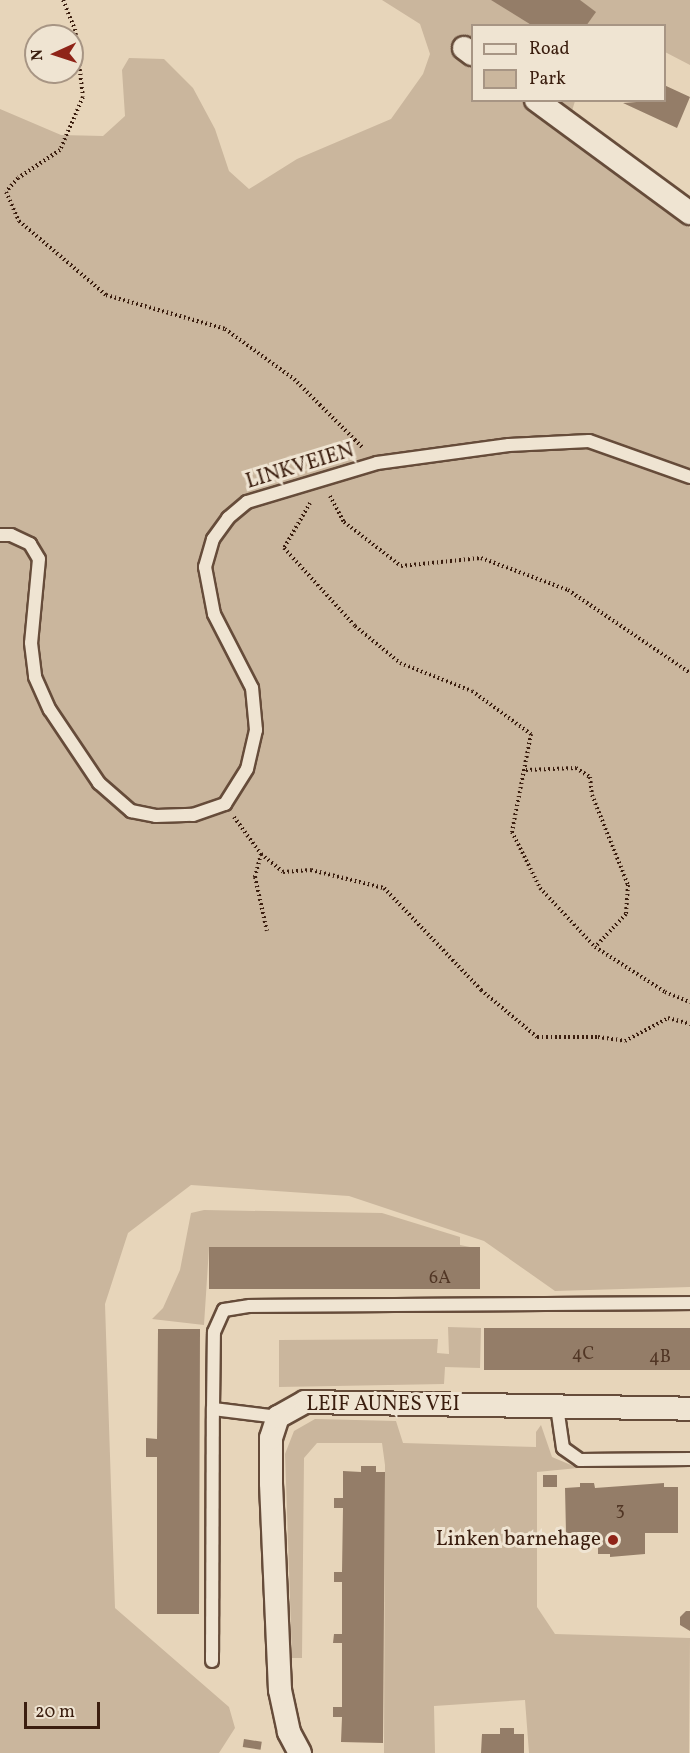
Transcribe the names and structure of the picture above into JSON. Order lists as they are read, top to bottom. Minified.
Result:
{"streets":{"street":["LEIF AUNES VEI"],"lane":["LINKVEIEN"]},"places":["Linken barnehage"],"house_numbers":["6A","4C","4B","3"],"legend":["Road","Park"],"scale_bar":"20 m","north":"left"}
